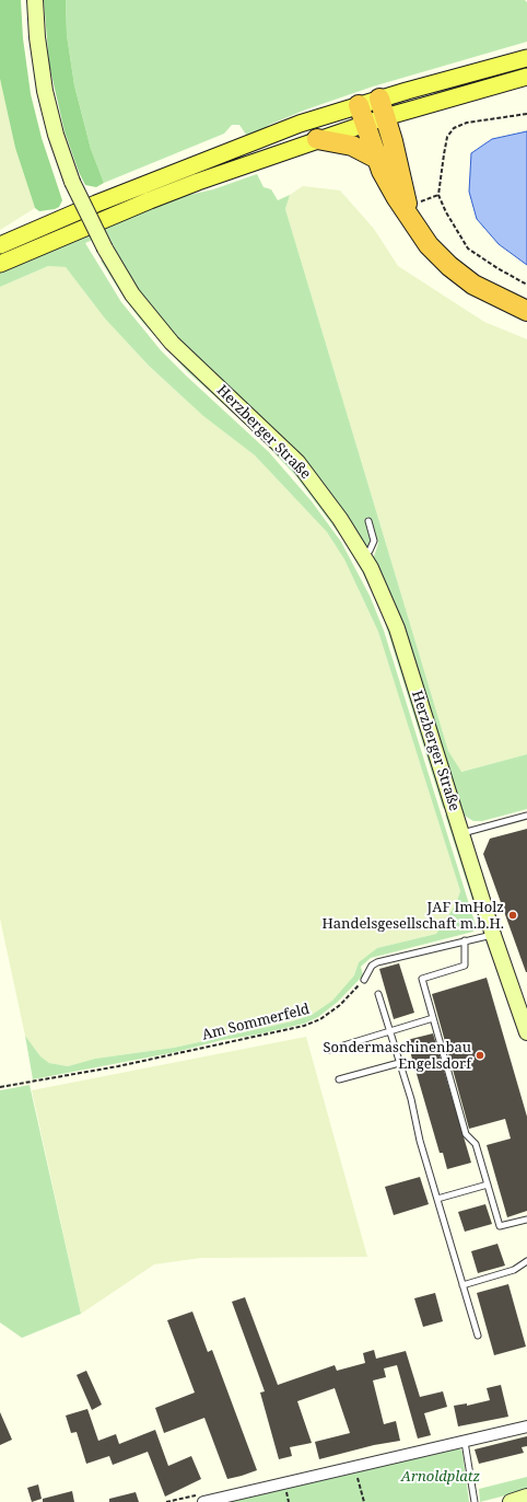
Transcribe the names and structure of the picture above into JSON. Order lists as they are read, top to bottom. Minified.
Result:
{"streets":{"main road":["Herzberger Straße"],"path":["Am Sommerfeld"]},"parks":["Arnoldplatz"],"places":["JAF ImHolz Handelsgesellschaft m.b.H.","Sondermaschinenbau Engelsdorf"]}
